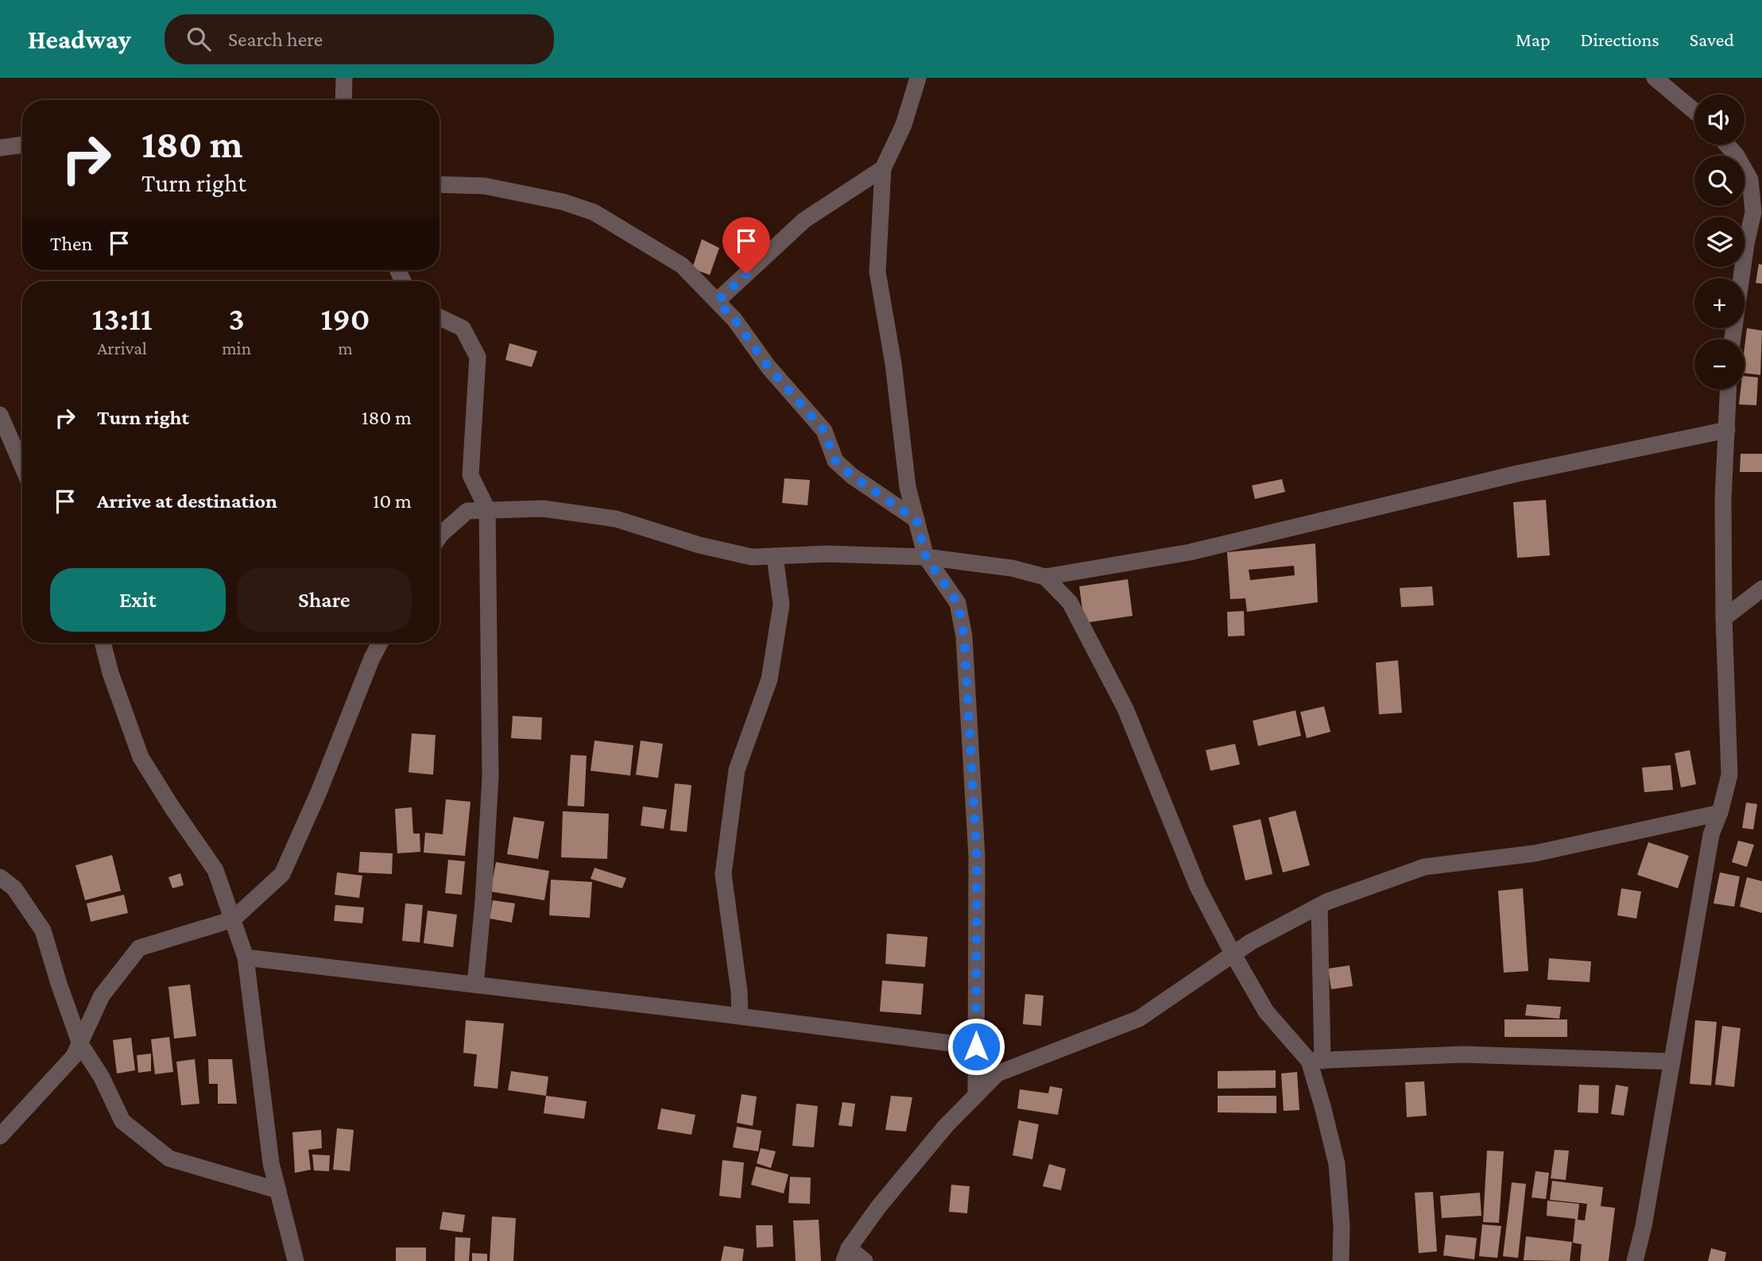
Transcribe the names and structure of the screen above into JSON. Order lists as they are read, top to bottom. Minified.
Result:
{"page":{"header":"Headway","search":"Search here","nav":["Map","Directions","Saved"],"map_buttons":["+","−"],"turn":["180 m","Turn right"],"then":"Then","eta":["13:11","Arrival","3","min","190","m"],"list":[{"name":"Turn right","value":"180 m"},{"name":"Arrive at destination","value":"10 m"}],"buttons":["Exit","Share"]}}
